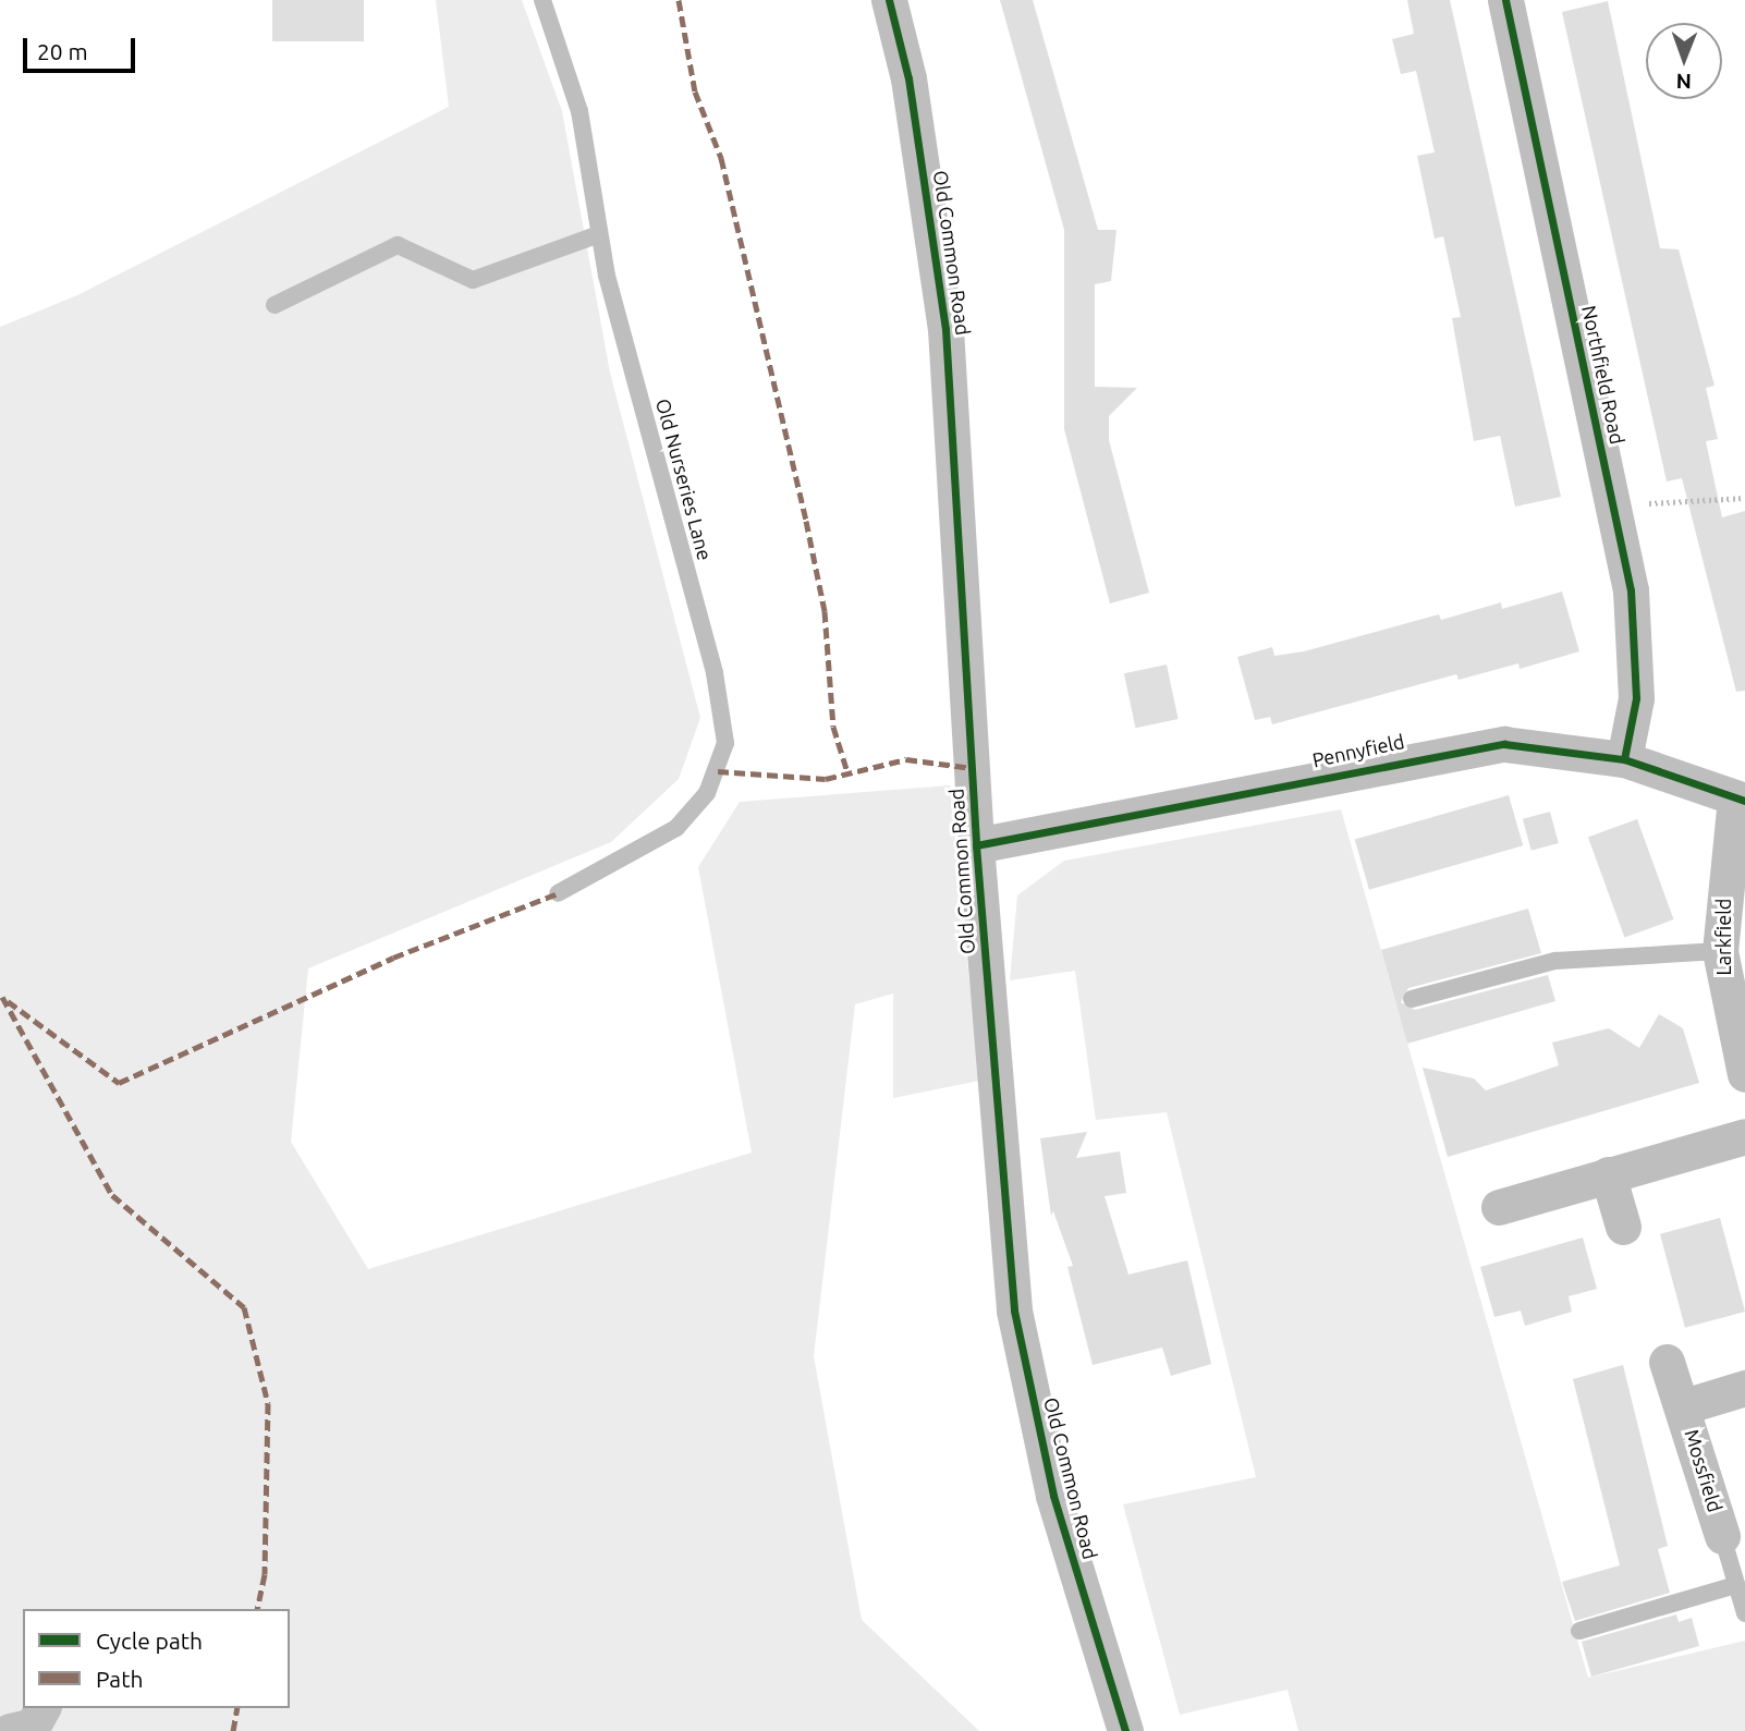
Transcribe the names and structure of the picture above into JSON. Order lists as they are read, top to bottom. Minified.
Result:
{"streets":{"street":["Old Common Road","Northfield Road","Pennyfield","Larkfield","Mossfield"],"lane":["Old Nurseries Lane"]},"crossings":[["Old Common Road","Pennyfield"],["Northfield Road","Pennyfield"],["Pennyfield","Larkfield"]],"legend":["Cycle path","Path"],"scale_bar":"20 m","north":"bottom"}
